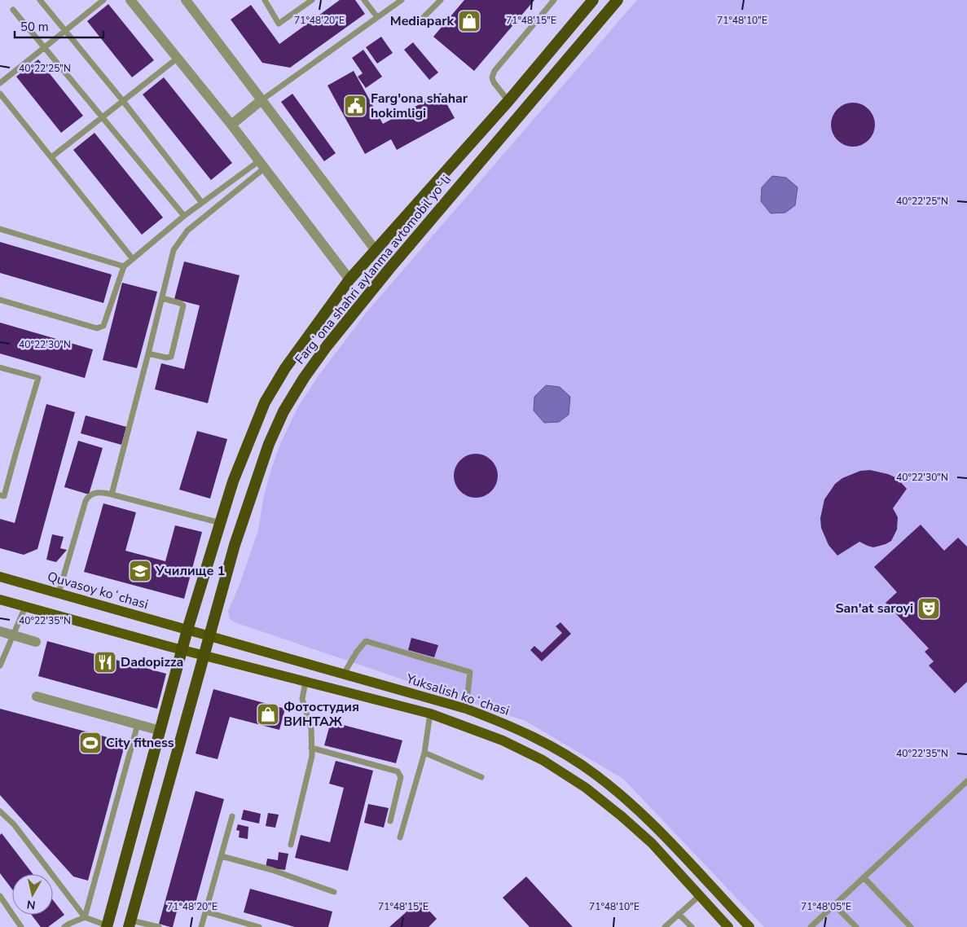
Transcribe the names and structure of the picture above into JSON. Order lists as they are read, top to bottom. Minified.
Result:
{"streets":{"highway":["Fargʻona shahri aylanma avtomobil yoʻli"],"main road":["Quvasoy koʻchasi","Yuksalish koʻchasi"]},"crossings":[["Fargʻona shahri aylanma avtomobil yoʻli","Quvasoy koʻchasi"],["Fargʻona shahri aylanma avtomobil yoʻli","Yuksalish koʻchasi"],["Quvasoy koʻchasi","Yuksalish koʻchasi"]],"places":{"shop":["Mediapark","Фотостудия ВИНТАЖ"],"public building":["Farg'ona shahar hokimligi"],"school or university":["Училище 1"],"theatre":["San'at saroyi"],"restaurant":["Dadopizza"],"sports":["City fitness"]},"scale_bar":"50 m","north":"bottom","coordinates":["71°48'20\"E","71°48'15\"E","71°48'10\"E","40°22'25\"N","40°22'30\"N","40°22'35\"N","71°48'05\"E"]}
